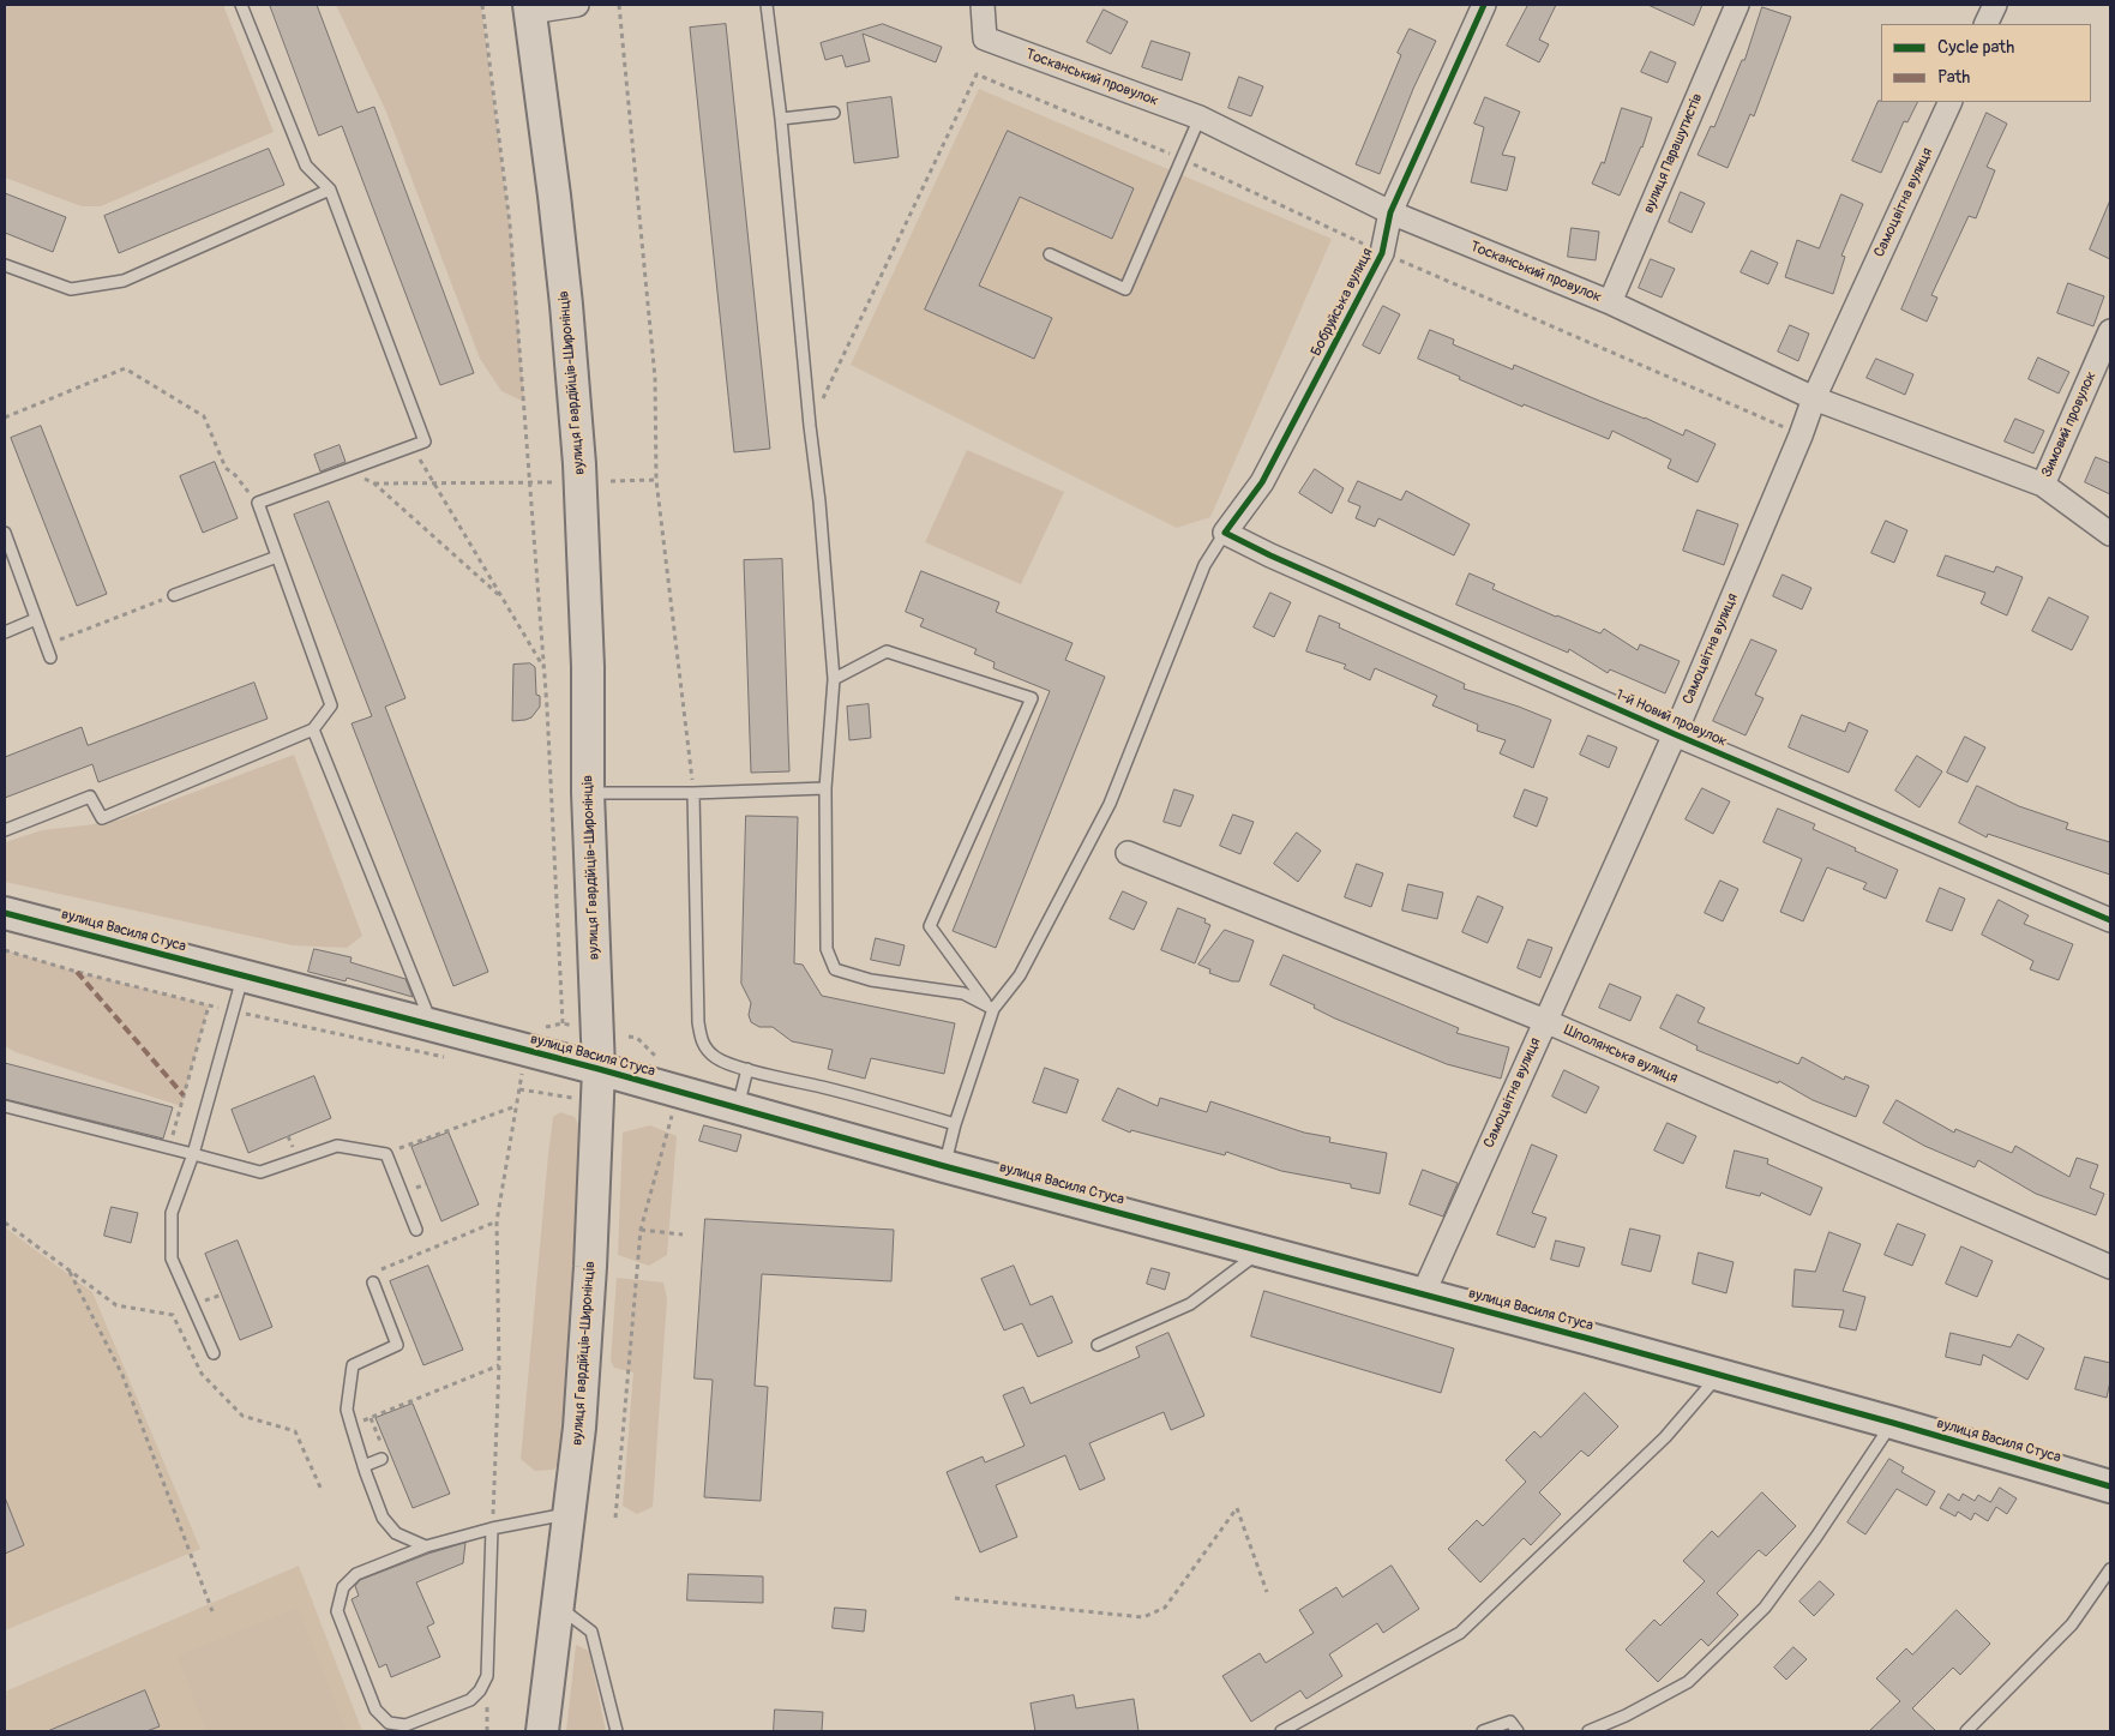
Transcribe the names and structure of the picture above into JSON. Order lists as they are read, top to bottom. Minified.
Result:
{"streets":{"street":["Тосканський провулок","вулиця Парашутистів","Самоцвітна вулиця","Бобруйська вулиця","вулиця Гвардійців-Широнінців","Зимовий провулок","1-й Новий провулок","вулиця Василя Стуса","Шполянська вулиця"]},"crossings":[["Тосканський провулок","вулиця Парашутистів"],["Тосканський провулок","Самоцвітна вулиця"],["Тосканський провулок","Бобруйська вулиця"],["Тосканський провулок","Зимовий провулок"],["Самоцвітна вулиця","1-й Новий провулок"],["Самоцвітна вулиця","вулиця Василя Стуса"],["Самоцвітна вулиця","Шполянська вулиця"],["Бобруйська вулиця","1-й Новий провулок"],["вулиця Гвардійців-Широнінців","вулиця Василя Стуса"]],"legend":["Cycle path","Path"]}
